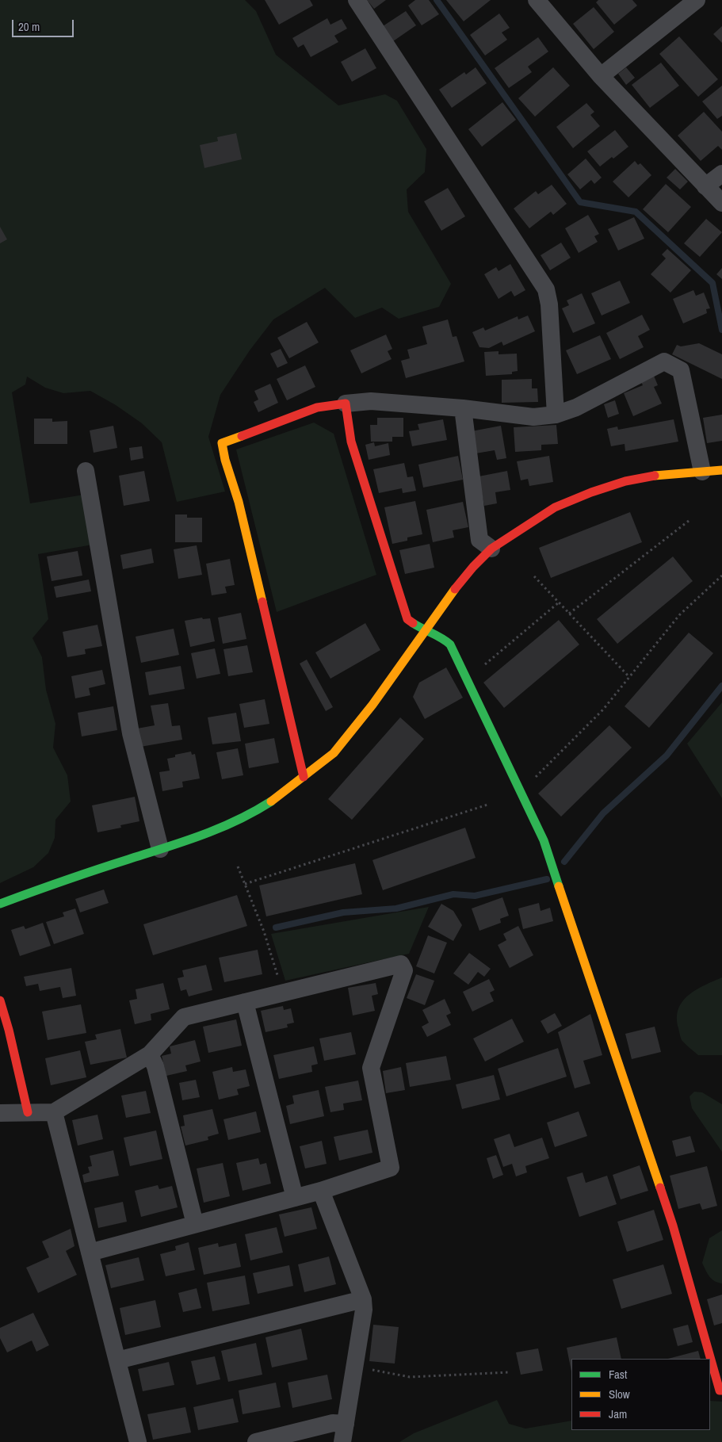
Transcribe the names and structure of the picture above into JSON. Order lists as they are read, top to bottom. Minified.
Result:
{"legend":["Fast","Slow","Jam"],"scale_bar":"20 m"}
